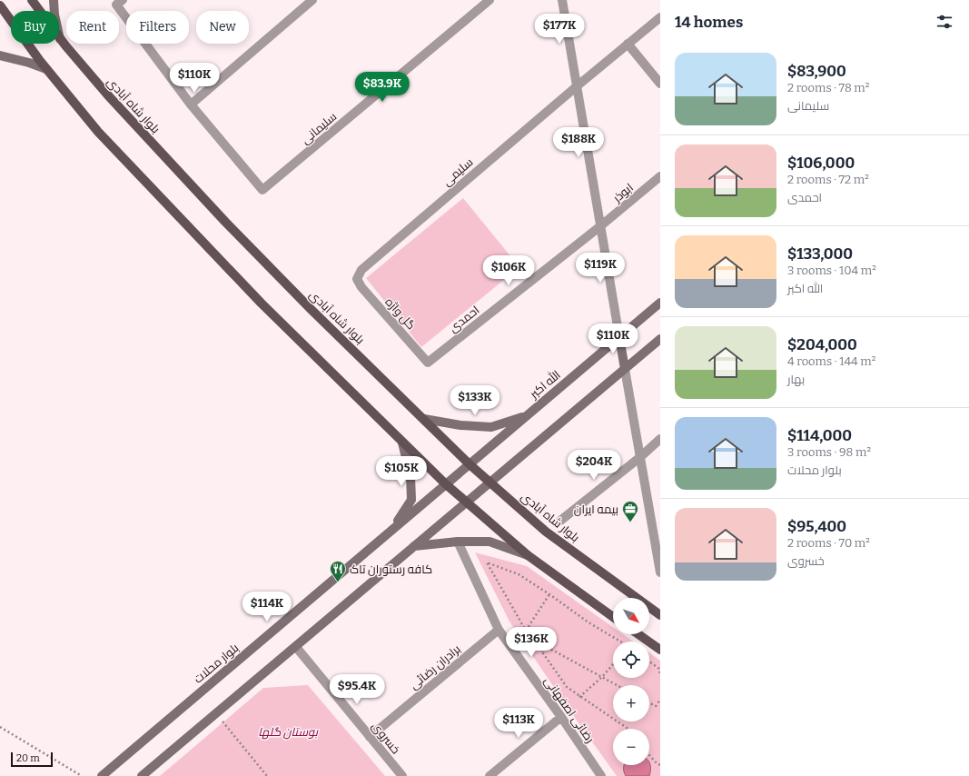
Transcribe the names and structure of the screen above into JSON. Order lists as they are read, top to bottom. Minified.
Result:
{"streets":{"main road":["بلوار شاه آبادی","الله اکبر","بلوار محلات"],"street":["سلیمانی","سلیمی","ابوذر","گل واژه","احمدی","برادران رضائی","رضائی اصفهانی","خسروی"]},"crossings":[["بلوار شاه آبادی","الله اکبر"],["سلیمی","گل واژه"],["ابوذر","احمدی"],["گل واژه","احمدی"],["الله اکبر","بلوار محلات"],["برادران رضائی","رضائی اصفهانی"],["برادران رضائی","خسروی"]],"parks":["بوستان گلها"],"places":{"office":["بیمه ایران"],"restaurant":["کافه رستوران تاک"]},"scale_bar":"20 m","north":"bottom right","page":{"heading":"14 homes","chip":["Buy","Rent","Filters","New"],"price":["$177K","$110K","$83.9K","$188K","$119K","$106K","$110K","$133K","$204K","$105K","$114K","$136K","$95.4K","$113K"],"list":[{"name":"$83,900","note":"2 rooms · 78 m² · سلیمانی"},{"name":"$106,000","note":"2 rooms · 72 m² · احمدی"},{"name":"$133,000","note":"3 rooms · 104 m² · الله اکبر"},{"name":"$204,000","note":"4 rooms · 144 m² · بهار"},{"name":"$114,000","note":"3 rooms · 98 m² · بلوار محلات"},{"name":"$95,400","note":"2 rooms · 70 m² · خسروی"}],"map_buttons":["+","−"],"scale":"20 m"}}
